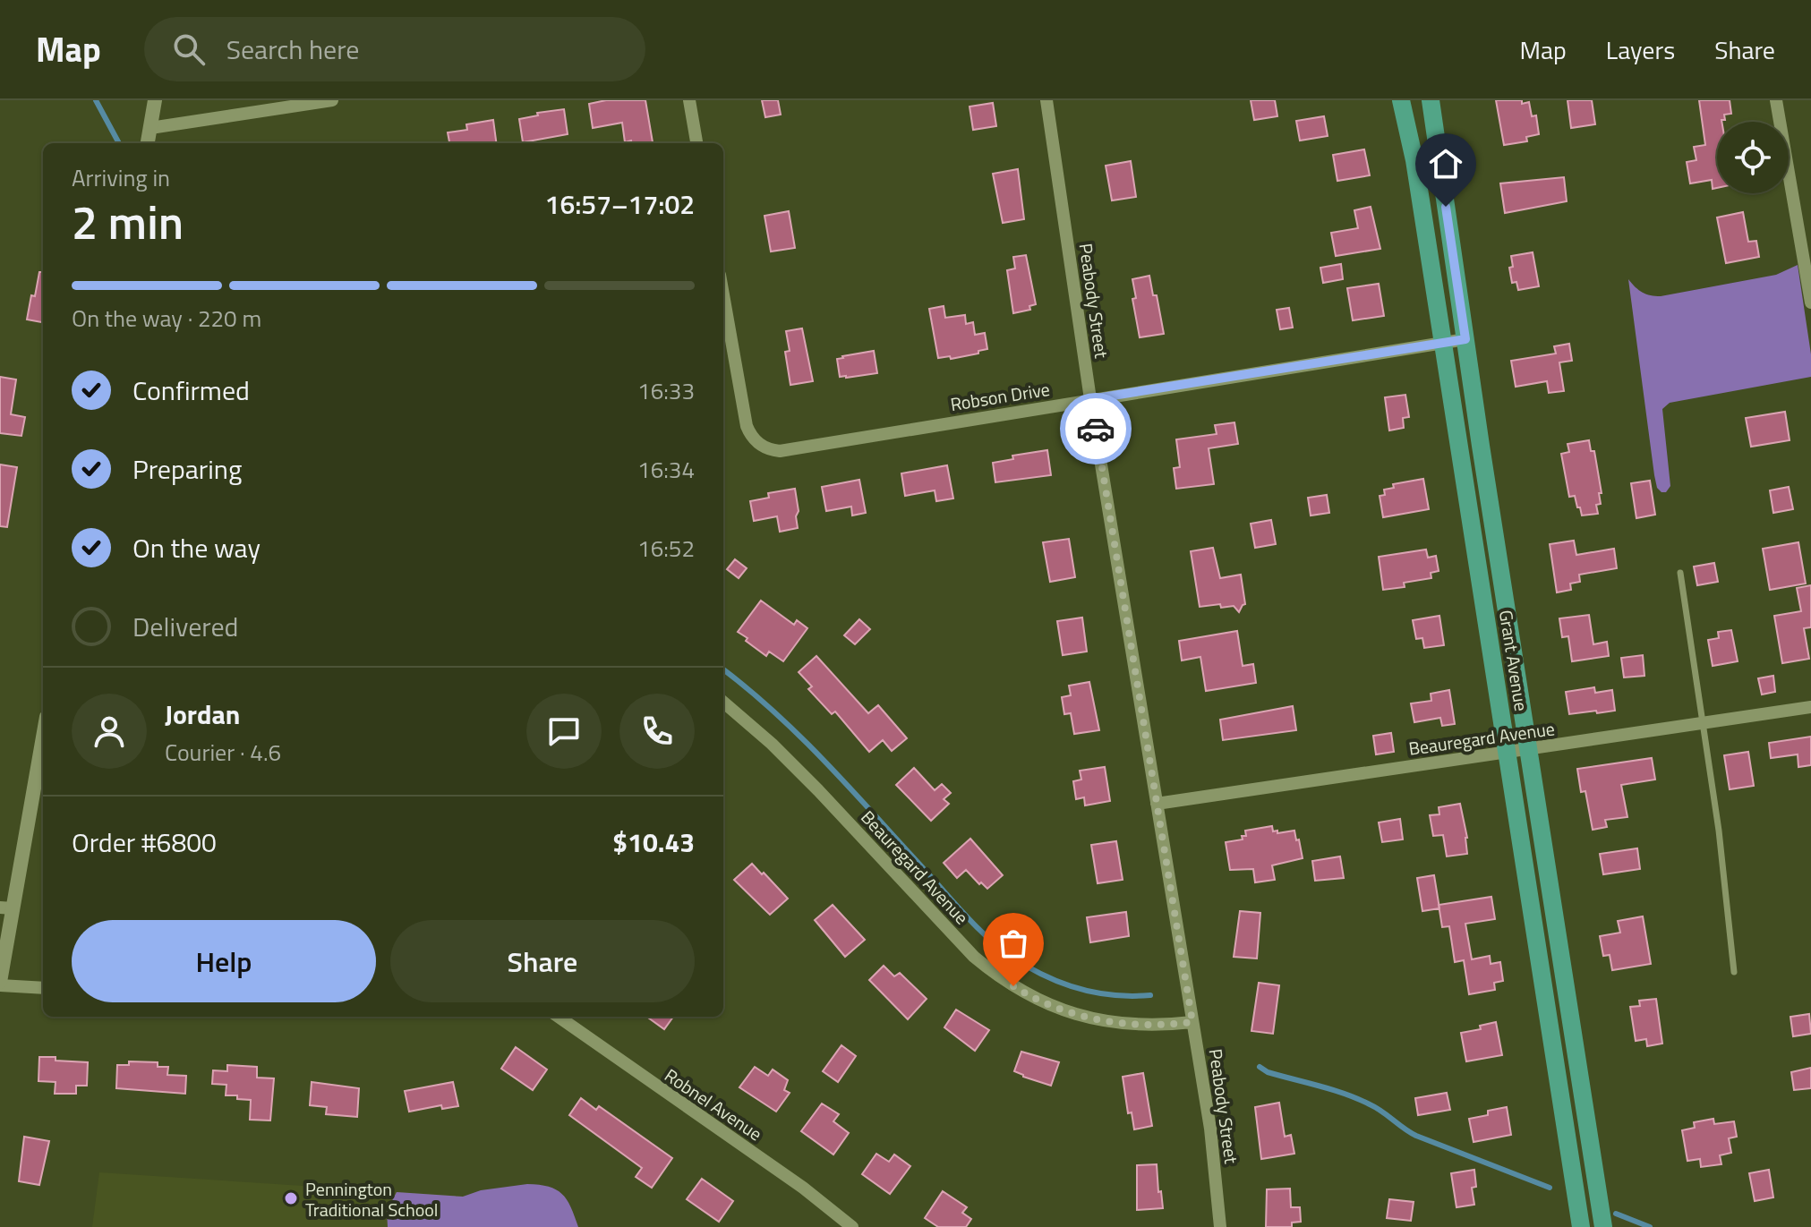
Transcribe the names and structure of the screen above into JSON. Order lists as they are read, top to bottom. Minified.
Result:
{"streets":{"main road":["Grant Avenue"],"street":["Peabody Street","Robson Drive","Beauregard Avenue","Robnel Avenue"]},"crossings":[["Peabody Street","Robson Drive"],["Peabody Street","Beauregard Avenue"],["Robson Drive","Grant Avenue"],["Grant Avenue","Beauregard Avenue"]],"places":["Pennington Traditional School"],"page":{"header":"Map","search":"Search here","nav":["Map","Layers","Share"],"heading":["2 min","Arriving in","16:57–17:02"],"panel":["Jordan","Courier · 4.6","Order #6800","$10.43"],"bar":"On the way · 220 m","list":[["Confirmed","16:33"],["Preparing","16:34"],["On the way","16:52"],"Delivered"],"buttons":["Help","Share"]}}
